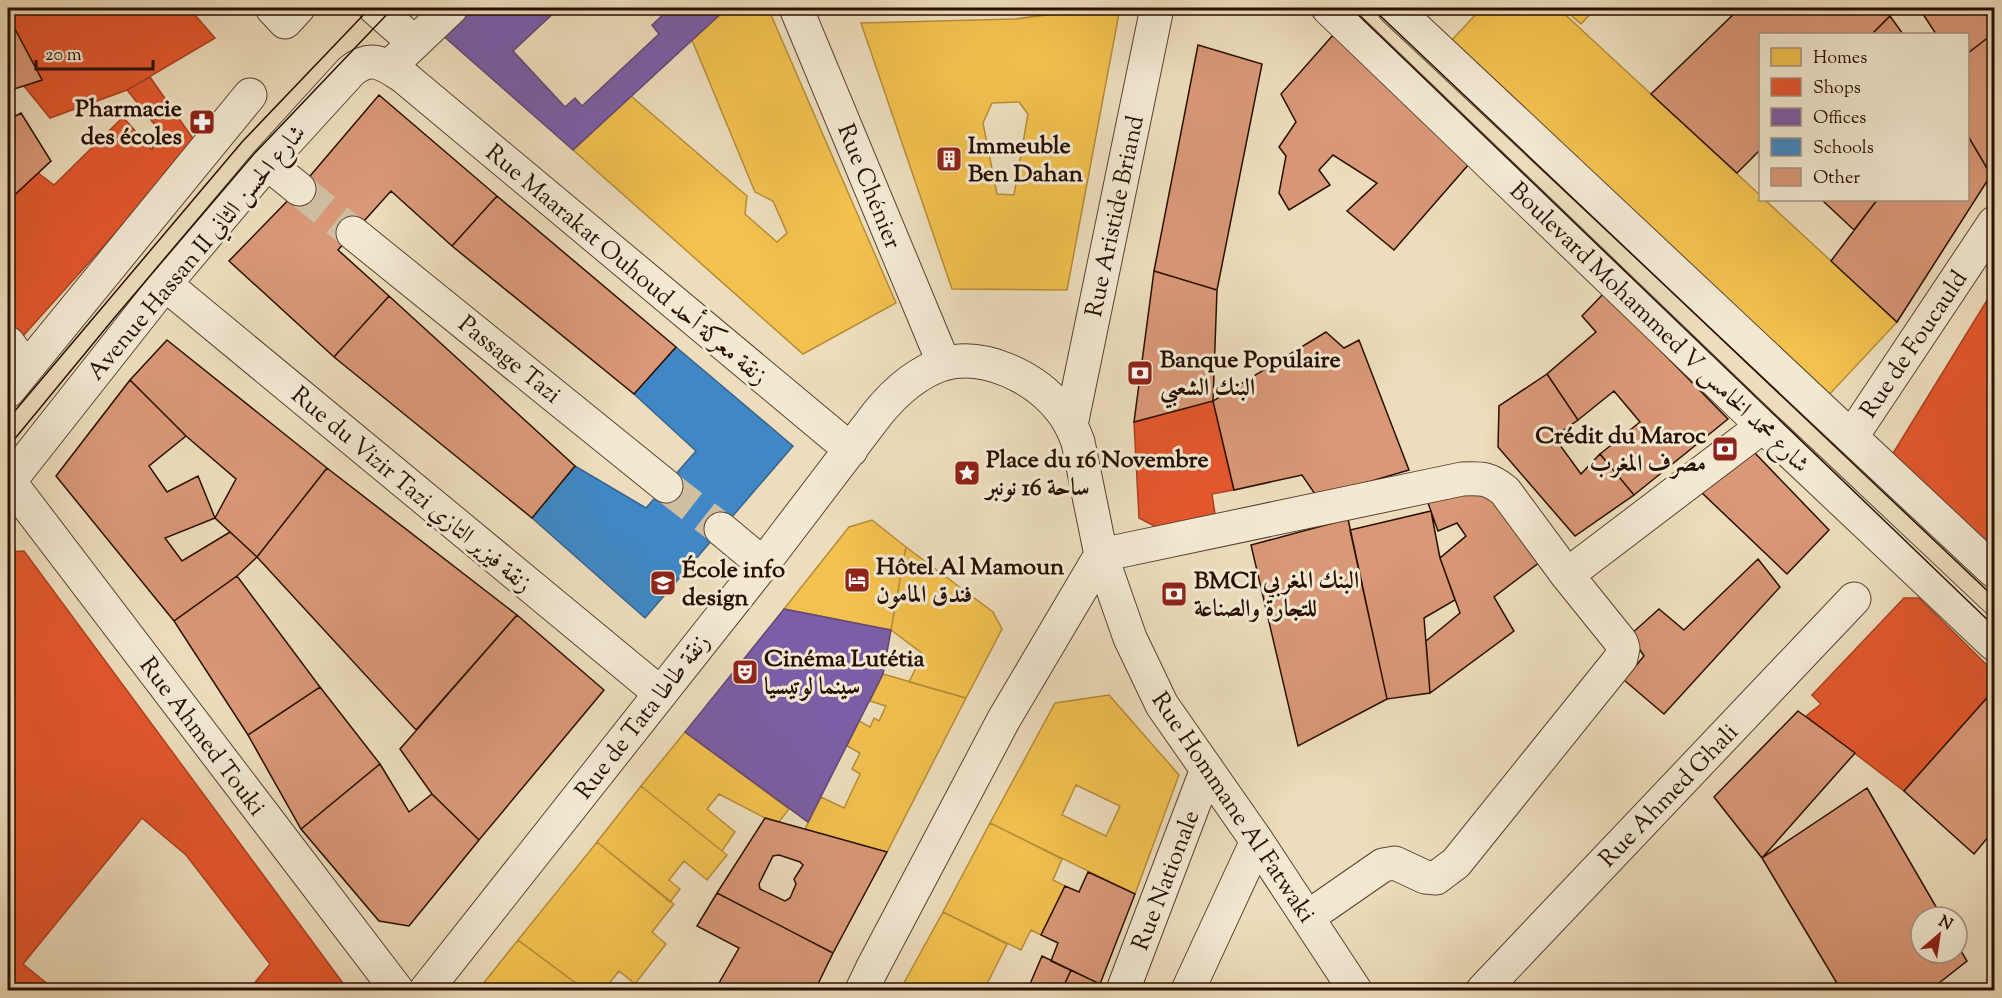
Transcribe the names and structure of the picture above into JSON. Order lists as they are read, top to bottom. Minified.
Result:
{"streets":{"street":["Rue Chénier","Rue Aristide Briand","Avenue Hassan II شارع الحسن الثاني","Rue Maarakat Ouhoud زنقة معركة أحد","Boulevard Mohammed V شارع محمد الخامس","Rue de Foucauld","Passage Tazi","Rue du Vizir Tazi زنقة فيزير التازي","Rue de Tata زنقة طاطا","Rue Ahmed Touki","Rue Ahmed Ghali","Rue Hommane Al Fatwaki","Rue Nationale"]},"crossings":[["Rue Chénier","Rue de Tata زنقة طاطا"],["Rue Aristide Briand","Rue Hommane Al Fatwaki"],["Avenue Hassan II شارع الحسن الثاني","Rue Maarakat Ouhoud زنقة معركة أحد"],["Avenue Hassan II شارع الحسن الثاني","Rue du Vizir Tazi زنقة فيزير التازي"],["Avenue Hassan II شارع الحسن الثاني","Rue Ahmed Touki"],["Rue Maarakat Ouhoud زنقة معركة أحد","Rue de Tata زنقة طاطا"],["Boulevard Mohammed V شارع محمد الخامس","Rue de Foucauld"],["Rue du Vizir Tazi زنقة فيزير التازي","Rue de Tata زنقة طاطا"],["Rue de Tata زنقة طاطا","Rue Hommane Al Fatwaki"],["Rue Hommane Al Fatwaki","Rue Nationale"]],"places":{"pharmacy":["Pharmacie des écoles"],"building":["Immeuble Ben Dahan"],"bank":["Banque Populaire البنك الشعبي","Crédit du Maroc مصرف المغرب","BMCI البنك المغربي للتجارة والصناعة"],"place":["Place du 16 Novembre ساحة 16 نونبر"],"hotel":["Hôtel Al Mamoun فندق المامون"],"school or university":["École info design"],"theatre":["Cinéma Lutétia سينما لوتيسيا"]},"legend":["Homes","Shops","Offices","Schools","Other"],"scale_bar":"20 m","north":"top right"}
